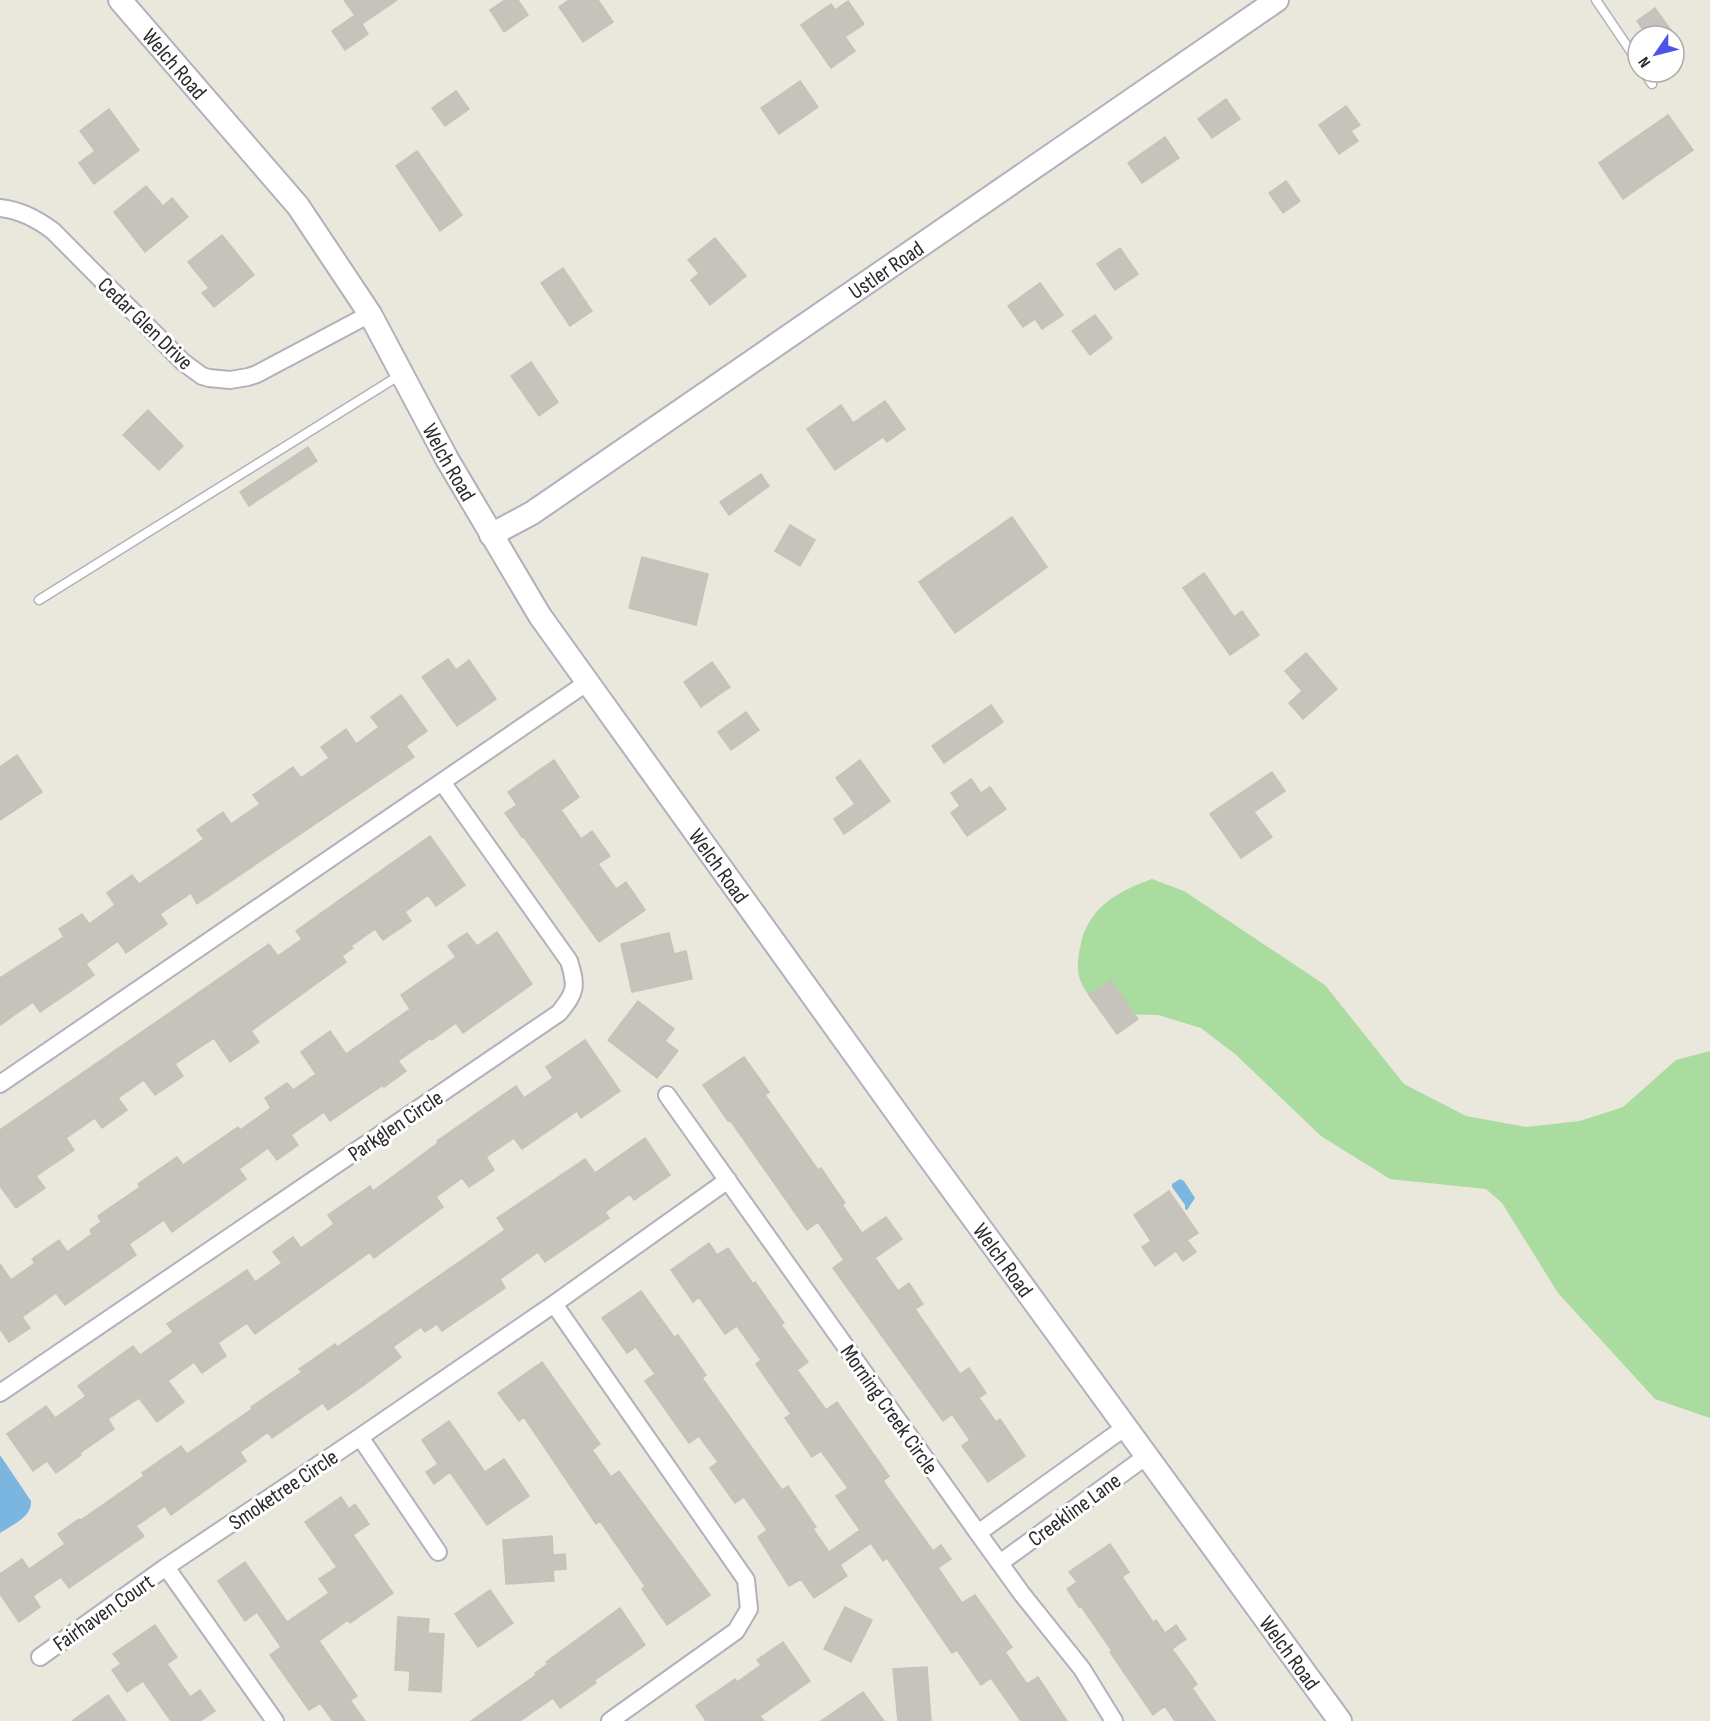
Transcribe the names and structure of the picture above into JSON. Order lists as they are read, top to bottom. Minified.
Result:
{"streets":{"main road":["Welch Road","Ustler Road"],"street":["Cedar Glen Drive","Parkglen Circle","Morning Creek Circle","Smoketree Circle","Creekline Lane","Fairhaven Court"]},"crossings":[["Welch Road","Ustler Road"],["Welch Road","Cedar Glen Drive"],["Welch Road","Creekline Lane"],["Morning Creek Circle","Smoketree Circle"],["Morning Creek Circle","Creekline Lane"],["Smoketree Circle","Fairhaven Court"]],"north":"bottom left"}
